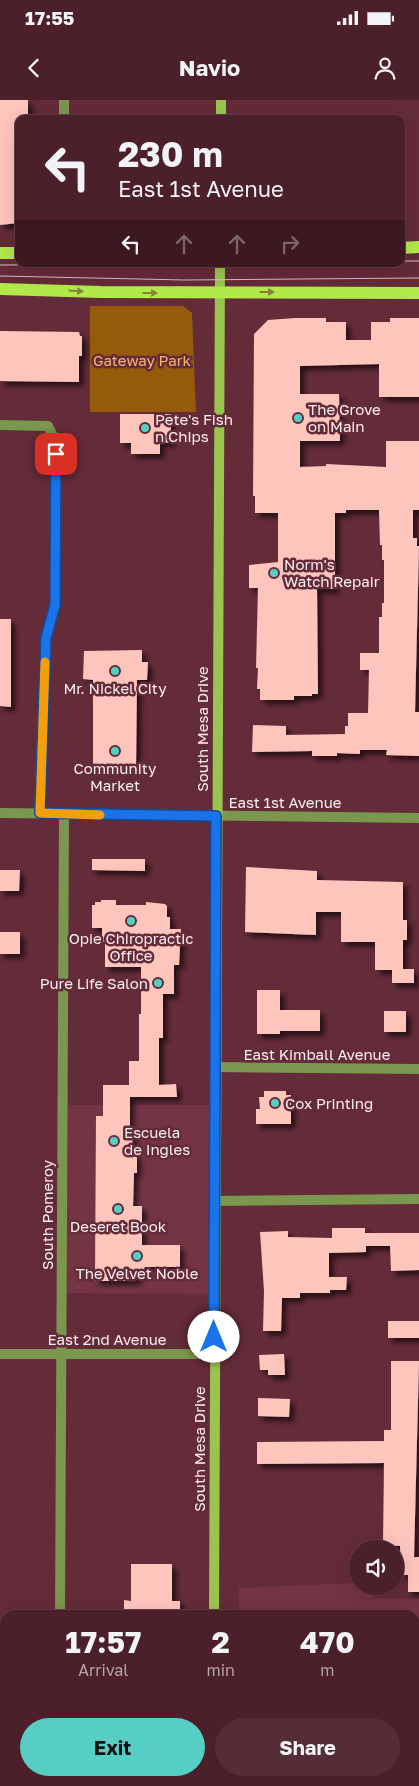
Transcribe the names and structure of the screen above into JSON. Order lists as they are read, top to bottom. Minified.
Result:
{"streets":{"main road":["South Mesa Drive"],"street":["East 1st Avenue","East Kimball Avenue","South Pomeroy","East 2nd Avenue"]},"crossings":[["South Mesa Drive","East 1st Avenue"],["South Mesa Drive","East Kimball Avenue"],["South Mesa Drive","East 2nd Avenue"],["East 1st Avenue","South Pomeroy"],["South Pomeroy","East 2nd Avenue"]],"parks":["Gateway Park"],"places":["The Grove on Main","Pete's Fish n Chips","Norm's Watch Repair","Mr. Nickel City","Community Market","Opie Chiropractic Office","Pure Life Salon","Cox Printing","Escuela de Ingles","Deseret Book","The Velvet Noble"],"page":{"status":"17:55","header":"Navio","turn":["230 m","East 1st Avenue"],"eta":["17:57","Arrival","2","min","470","m"],"buttons":["Exit","Share"]}}
